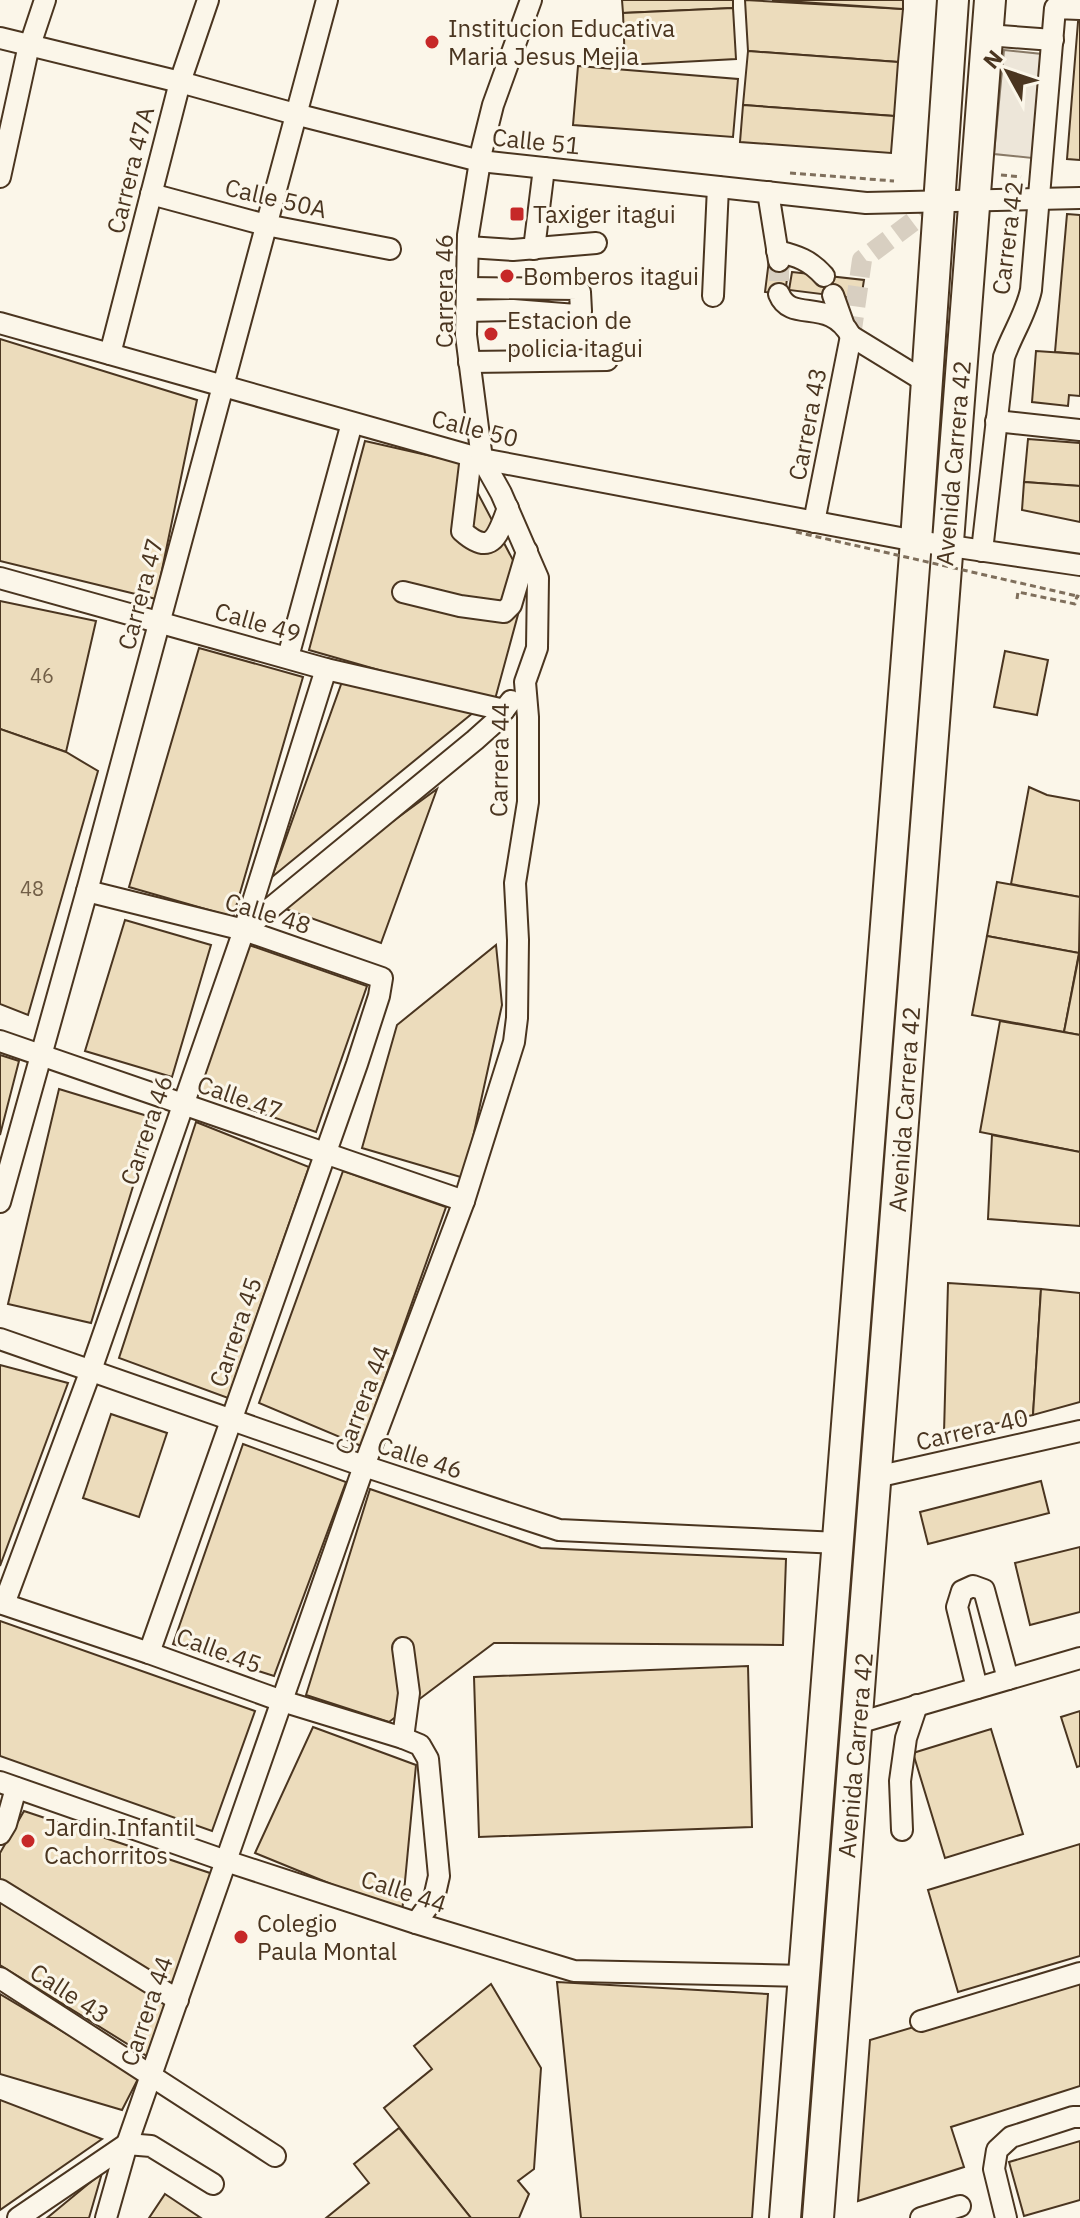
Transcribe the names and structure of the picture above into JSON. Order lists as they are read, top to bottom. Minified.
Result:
{"streets":{"highway":["Avenida Carrera 42"],"street":["Calle 51","Carrera 47A","Calle 50A","Carrera 42","Carrera 46","Carrera 43","Calle 50","Carrera 47","Calle 49","Carrera 44","Calle 48","Calle 47","Carrera 45","Carrera 40","Calle 46","Calle 45","Calle 44","Calle 43"]},"crossings":[["Calle 51","Carrera 47A"],["Calle 51","Carrera 42"],["Calle 51","Carrera 46"],["Calle 51","Avenida Carrera 42"],["Calle 51","Carrera 47"],["Carrera 47A","Calle 50A"],["Carrera 47A","Calle 50"],["Calle 50A","Carrera 47"],["Carrera 42","Calle 50"],["Carrera 46","Calle 50"],["Carrera 46","Calle 49"],["Carrera 46","Carrera 44"],["Carrera 46","Calle 48"],["Carrera 46","Calle 47"],["Carrera 46","Calle 46"],["Carrera 46","Calle 45"],["Carrera 43","Calle 50"],["Calle 50","Avenida Carrera 42"],["Calle 50","Carrera 47"],["Avenida Carrera 42","Carrera 40"],["Avenida Carrera 42","Calle 46"],["Avenida Carrera 42","Calle 44"],["Carrera 47","Calle 49"],["Carrera 47","Calle 48"],["Carrera 47","Calle 47"],["Carrera 44","Calle 47"],["Carrera 44","Calle 46"],["Carrera 44","Calle 45"],["Carrera 44","Calle 44"],["Carrera 44","Calle 43"],["Calle 48","Carrera 45"],["Calle 47","Carrera 45"],["Carrera 45","Calle 46"],["Carrera 45","Calle 45"]],"places":{"other":["Institucion Educativa Maria Jesus Mejia","Bomberos itagui","Estacion de policia itagui","Jardin Infantil Cachorritos","Colegio Paula Montal"],"transit":["Taxiger itagui"]},"house_numbers":["46","48"],"north":"top left"}
